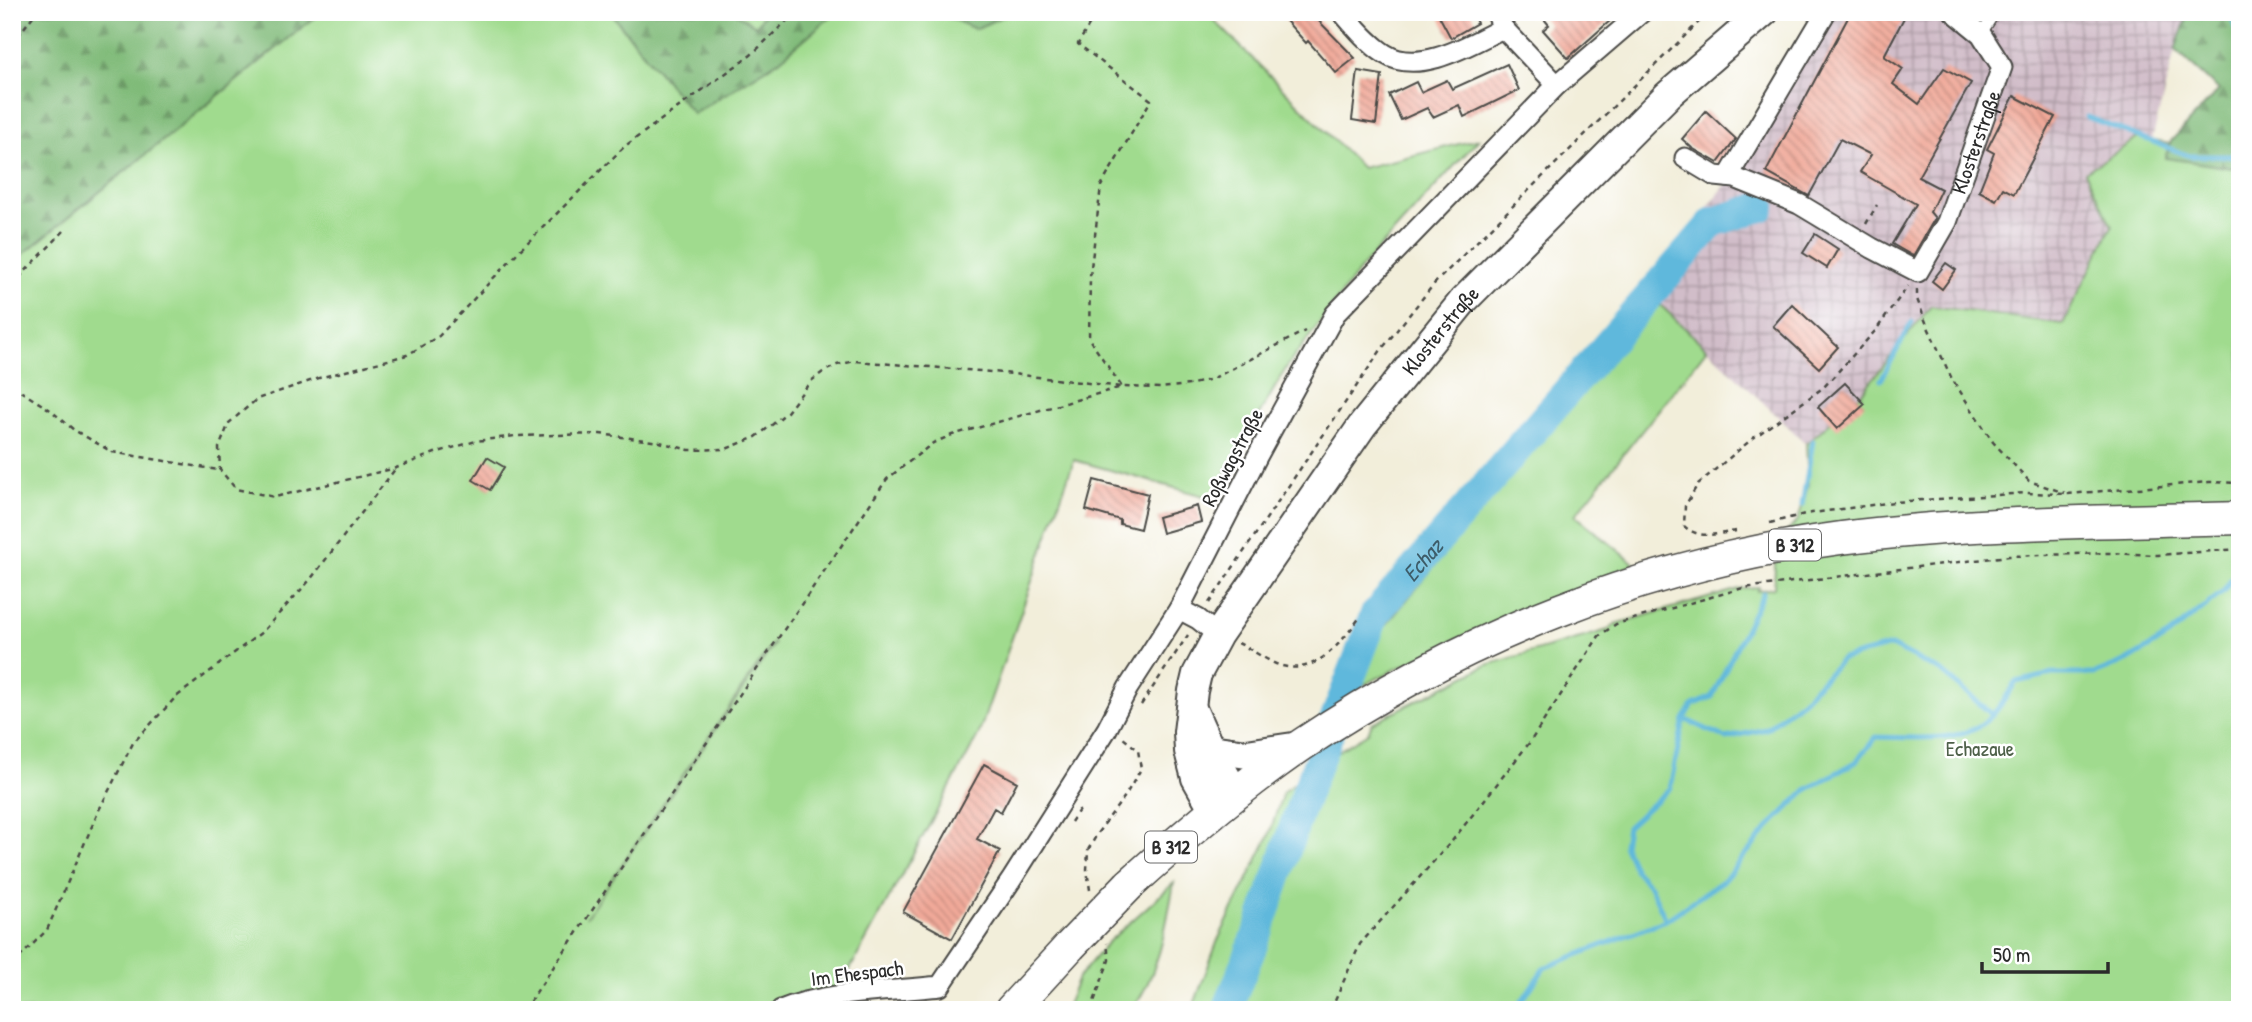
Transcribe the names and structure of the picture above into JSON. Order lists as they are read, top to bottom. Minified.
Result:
{"streets":{"main road":["Klosterstraße","B 312"],"street":["Roßwagstraße","Im Ehespach"]},"crossings":[["Klosterstraße","B 312"],["Roßwagstraße","Im Ehespach"]],"water":["Echaz"],"parks":["Echazaue"],"scale_bar":"50 m"}
